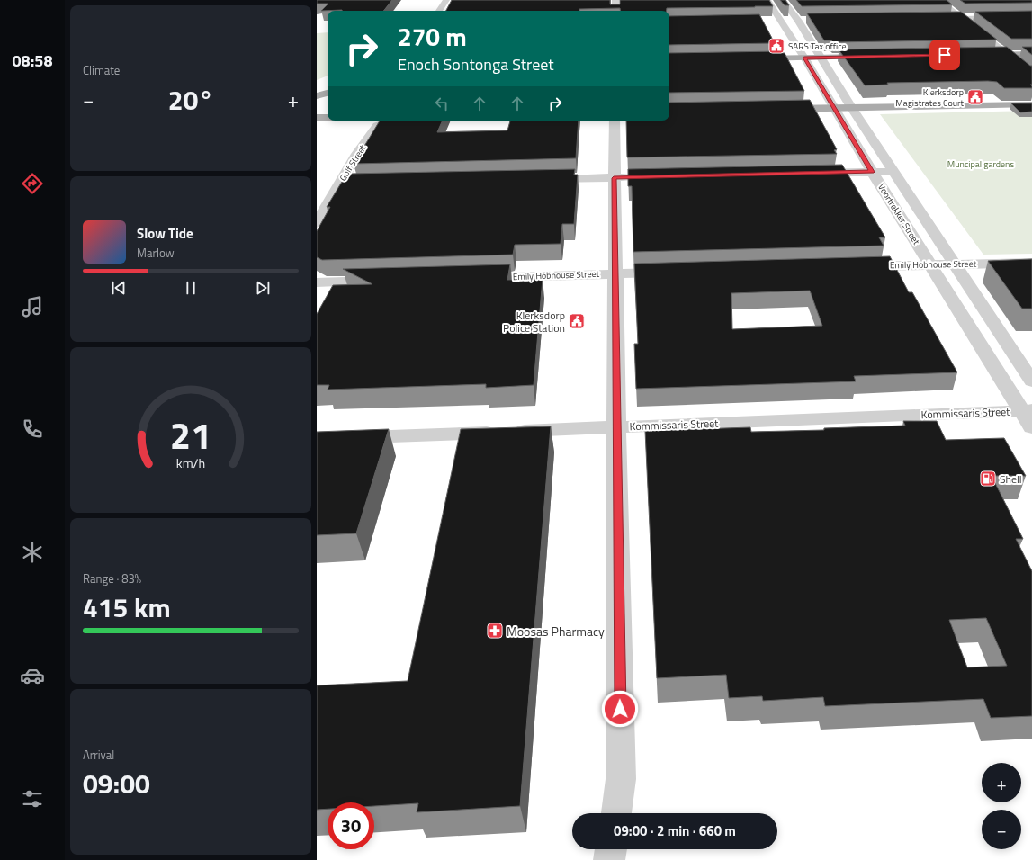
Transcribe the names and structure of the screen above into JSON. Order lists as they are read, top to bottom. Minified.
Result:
{"streets":{"street":["Golf Street","Voortrekker Street","Emily Hobhouse Street","Kommissaris Street"]},"crossings":[["Voortrekker Street","Emily Hobhouse Street"],["Voortrekker Street","Kommissaris Street"]],"parks":["Muncipal gardens"],"places":{"public building":["SARS Tax office","Klerksdorp Magistrates Court","Klerksdorp Police Station"],"fuel station":["Shell"],"pharmacy":["Moosas Pharmacy"]},"page":{"tabs":"08:58","tile":["Climate",["Range · 83%","415 km"],["Arrival","09:00"]],"turn":["270 m","Enoch Sontonga Street"],"heat":["−","20°","+"],"song":["Slow Tide","Marlow"],"map_buttons":["+","−"],"limit":"30","trip":"09:00 · 2 min · 660 m","gauge":["21","km/h"]}}
